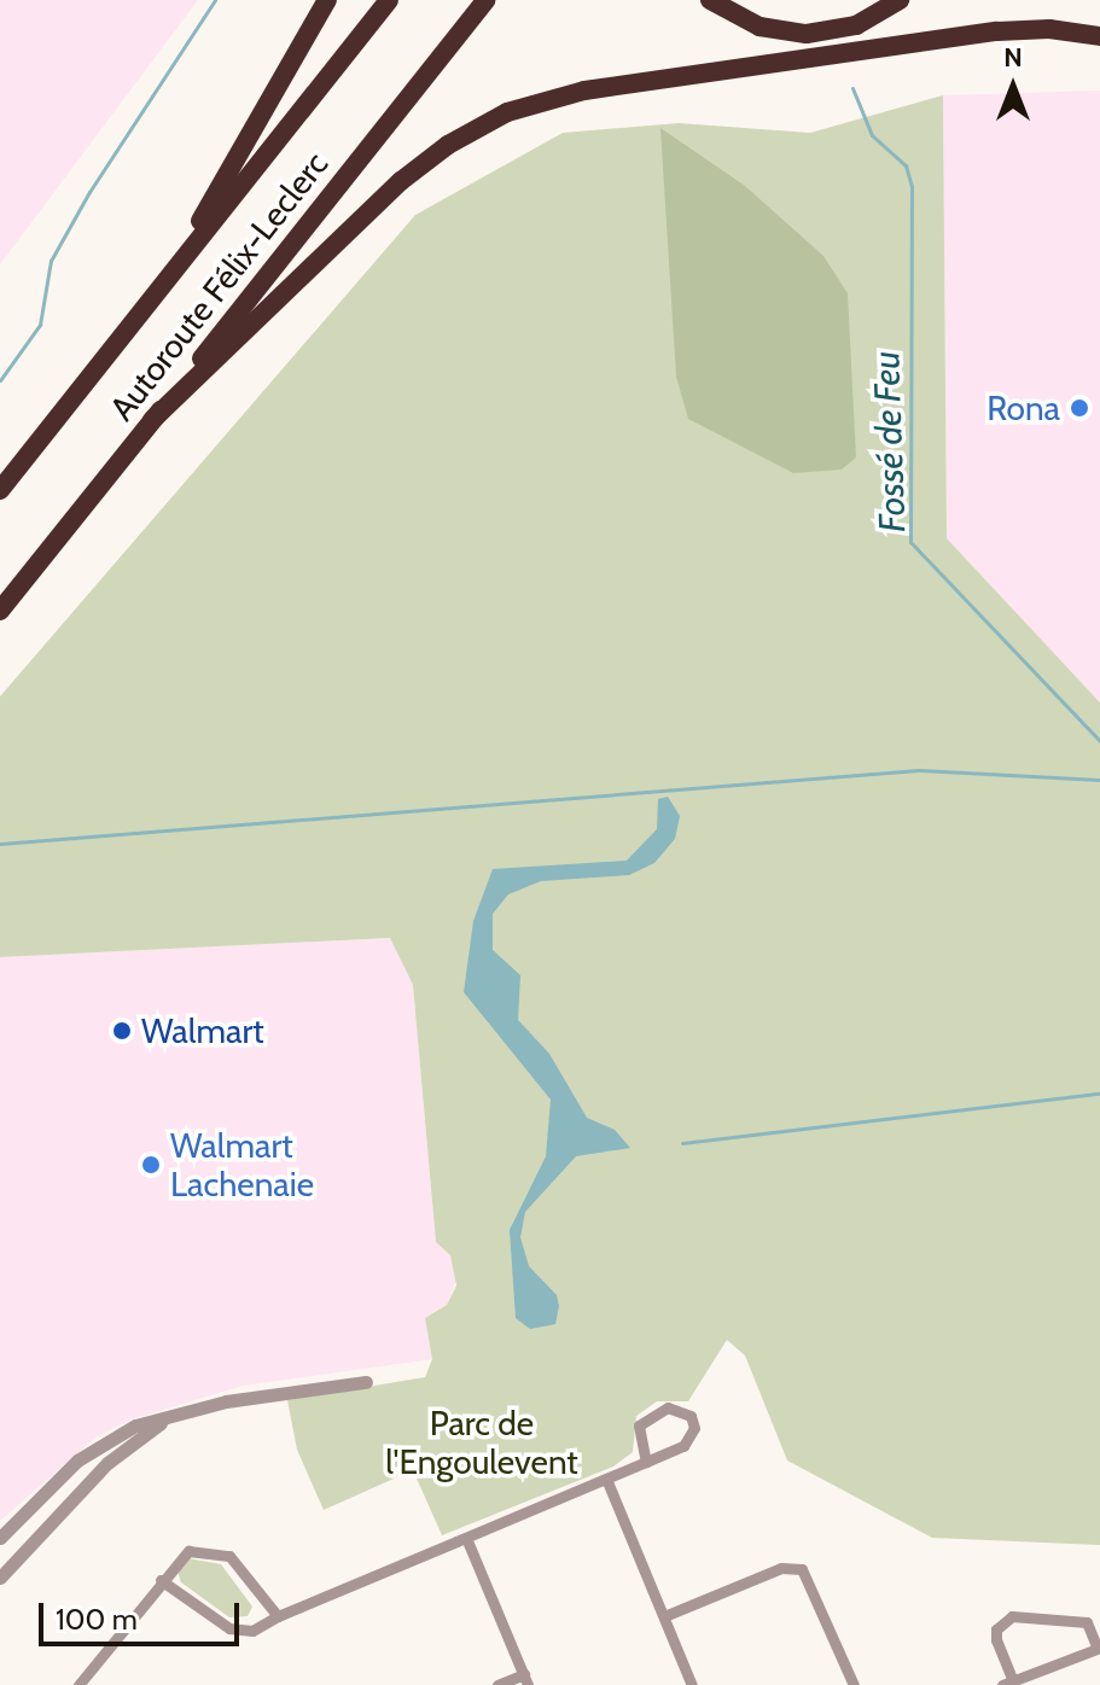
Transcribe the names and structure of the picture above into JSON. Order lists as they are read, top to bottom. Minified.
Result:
{"streets":{"highway":["Autoroute Félix-Leclerc"]},"water":["Fossé de Feu"],"parks":["Parc de l'Engoulevent"],"places":["Rona","Walmart","Walmart Lachenaie"],"scale_bar":"100 m","north":"top"}
